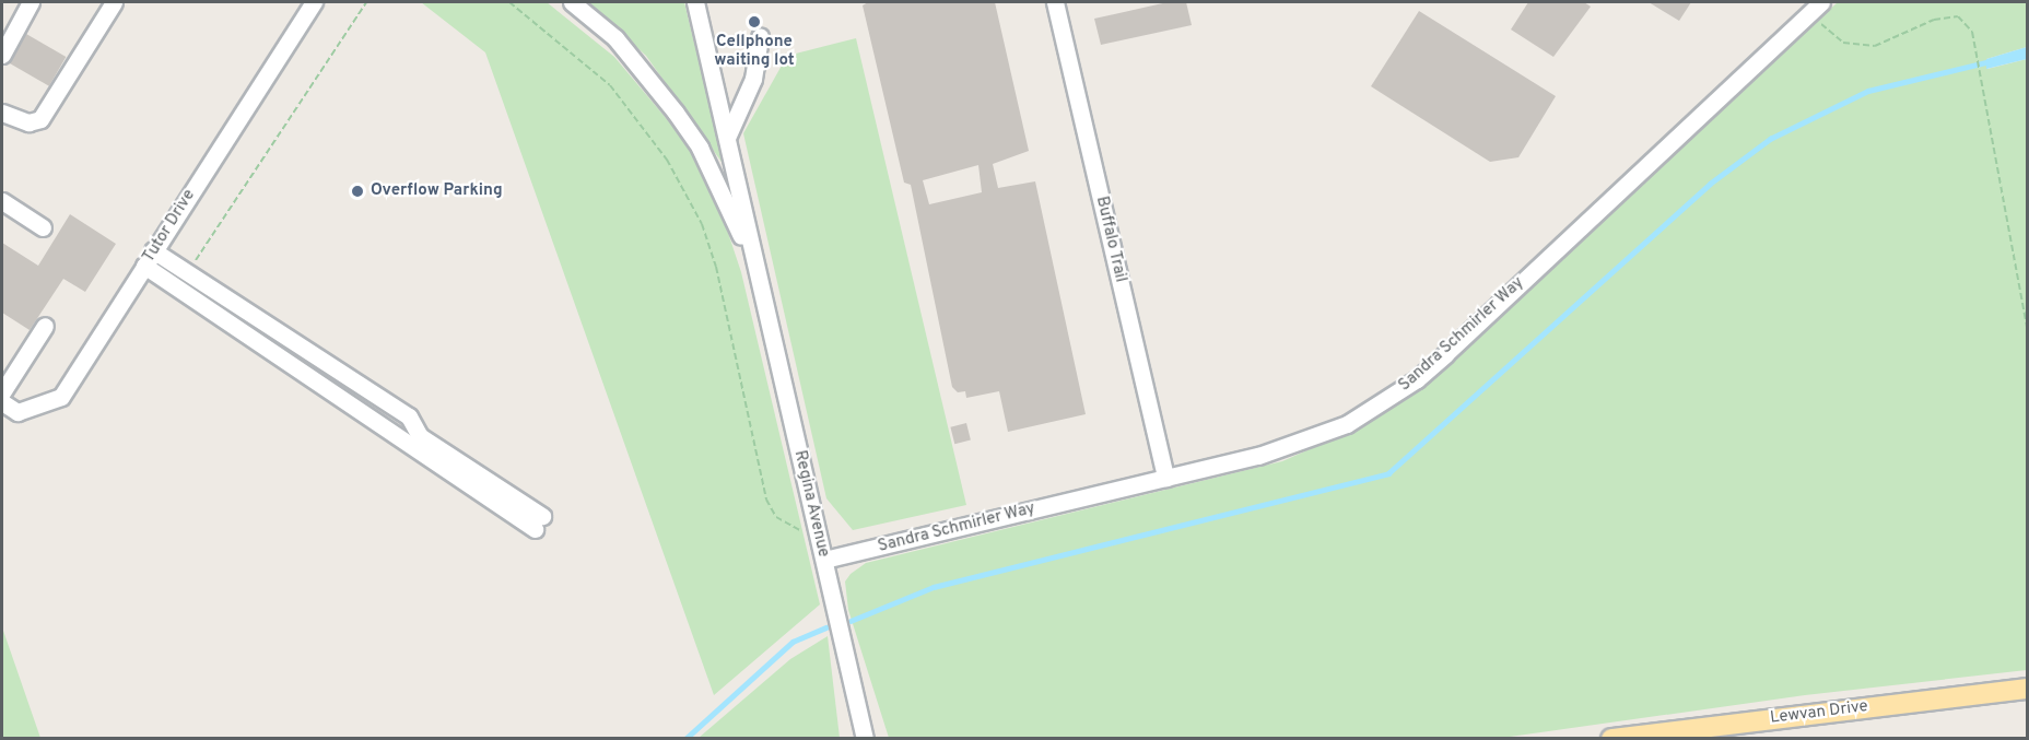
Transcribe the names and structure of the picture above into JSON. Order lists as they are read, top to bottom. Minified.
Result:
{"streets":{"main road":["Lewvan Drive"],"street":["Tutor Drive","Buffalo Trail","Sandra Schmirler Way","Regina Avenue"]},"crossings":[["Buffalo Trail","Sandra Schmirler Way"],["Sandra Schmirler Way","Regina Avenue"]],"places":["Cellphone waiting lot","Overflow Parking"]}
